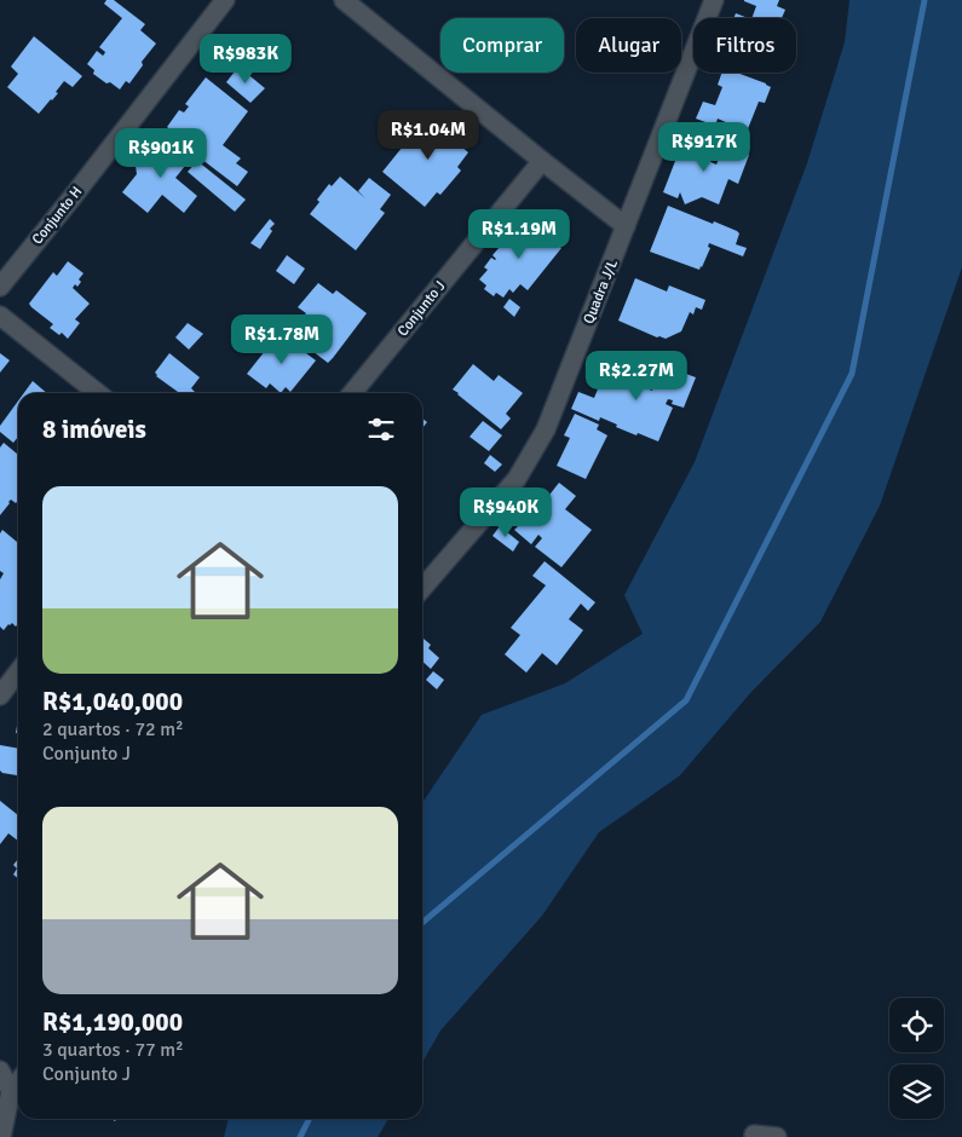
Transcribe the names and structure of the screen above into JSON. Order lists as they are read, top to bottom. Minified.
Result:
{"streets":{"street":["Conjunto H","Quadra J/L","Conjunto J"]},"page":{"chip":["Comprar","Alugar","Filtros"],"price":["R$983K","R$1.04M","R$917K","R$901K","R$1.19M","R$1.78M","R$2.27M","R$940K"],"heading":"8 imóveis","list":[{"name":"R$1,040,000","note":"2 quartos · 72 m² · Conjunto J"},{"name":"R$1,190,000","note":"3 quartos · 77 m² · Conjunto J"}]}}
